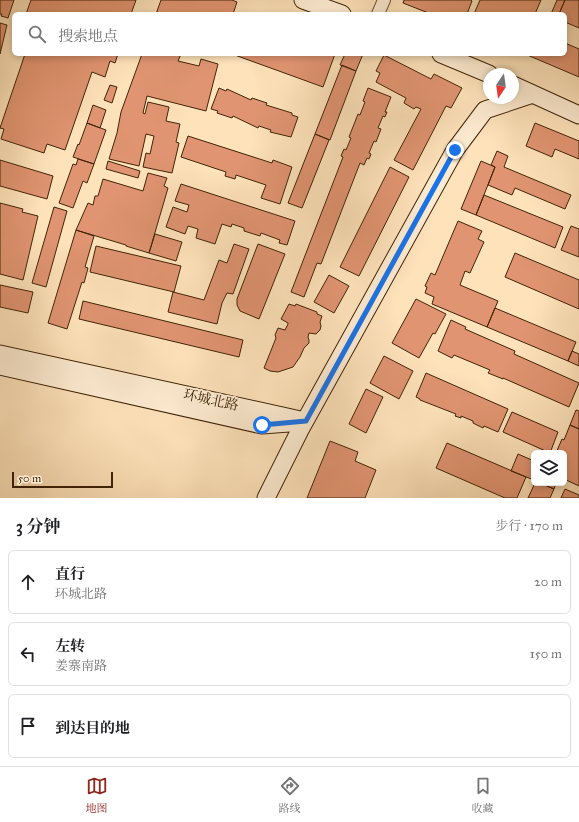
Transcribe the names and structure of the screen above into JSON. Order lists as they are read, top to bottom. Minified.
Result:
{"streets":{"main road":["环城北路"]},"scale_bar":"50 m","north":"bottom","page":{"search":"搜索地点","scale":"50 m","heading":["3 分钟","步行 · 170 m"],"list":[["直行","环城北路","20 m"],["左转","姜寨南路","150 m"],"到达目的地"],"nav":["地图","路线","收藏"]}}
